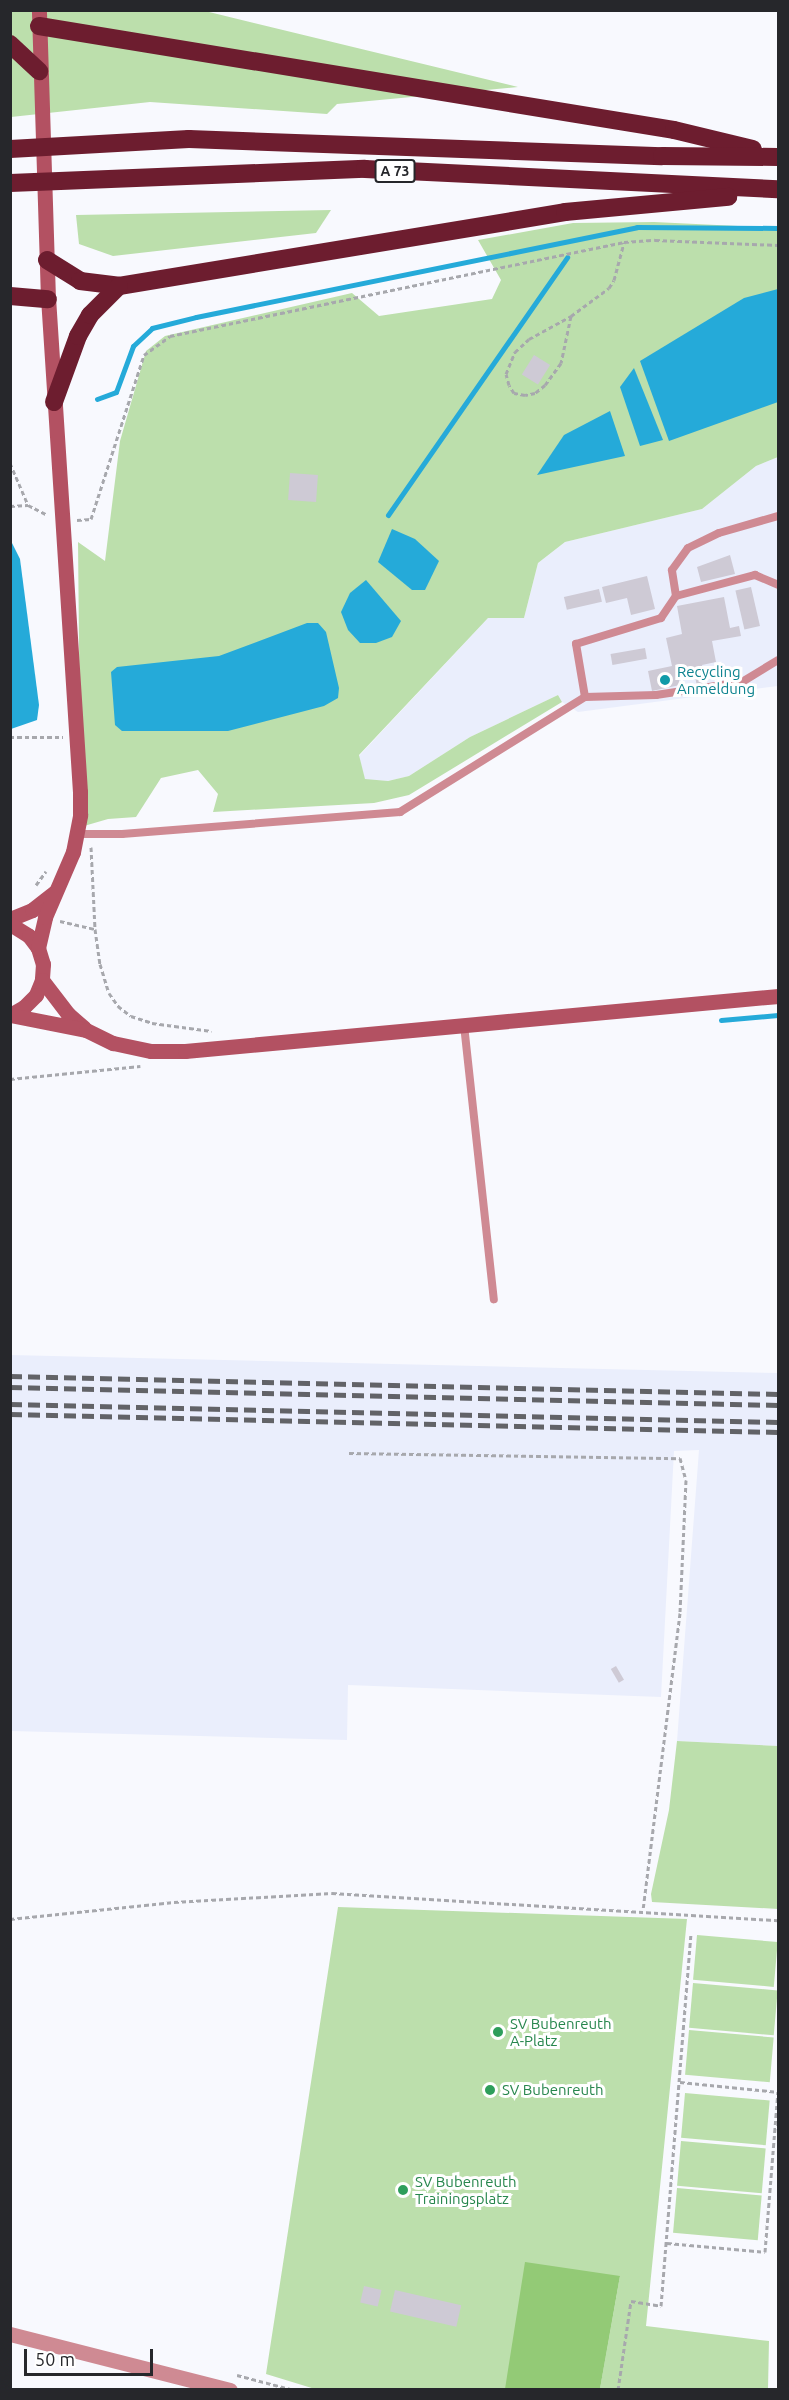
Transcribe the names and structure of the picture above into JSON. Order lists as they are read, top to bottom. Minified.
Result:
{"streets":{"highway":["A 73"]},"places":["Recycling Anmeldung","SV Bubenreuth A-Platz","SV Bubenreuth","SV Bubenreuth Trainingsplatz"],"scale_bar":"50 m"}
